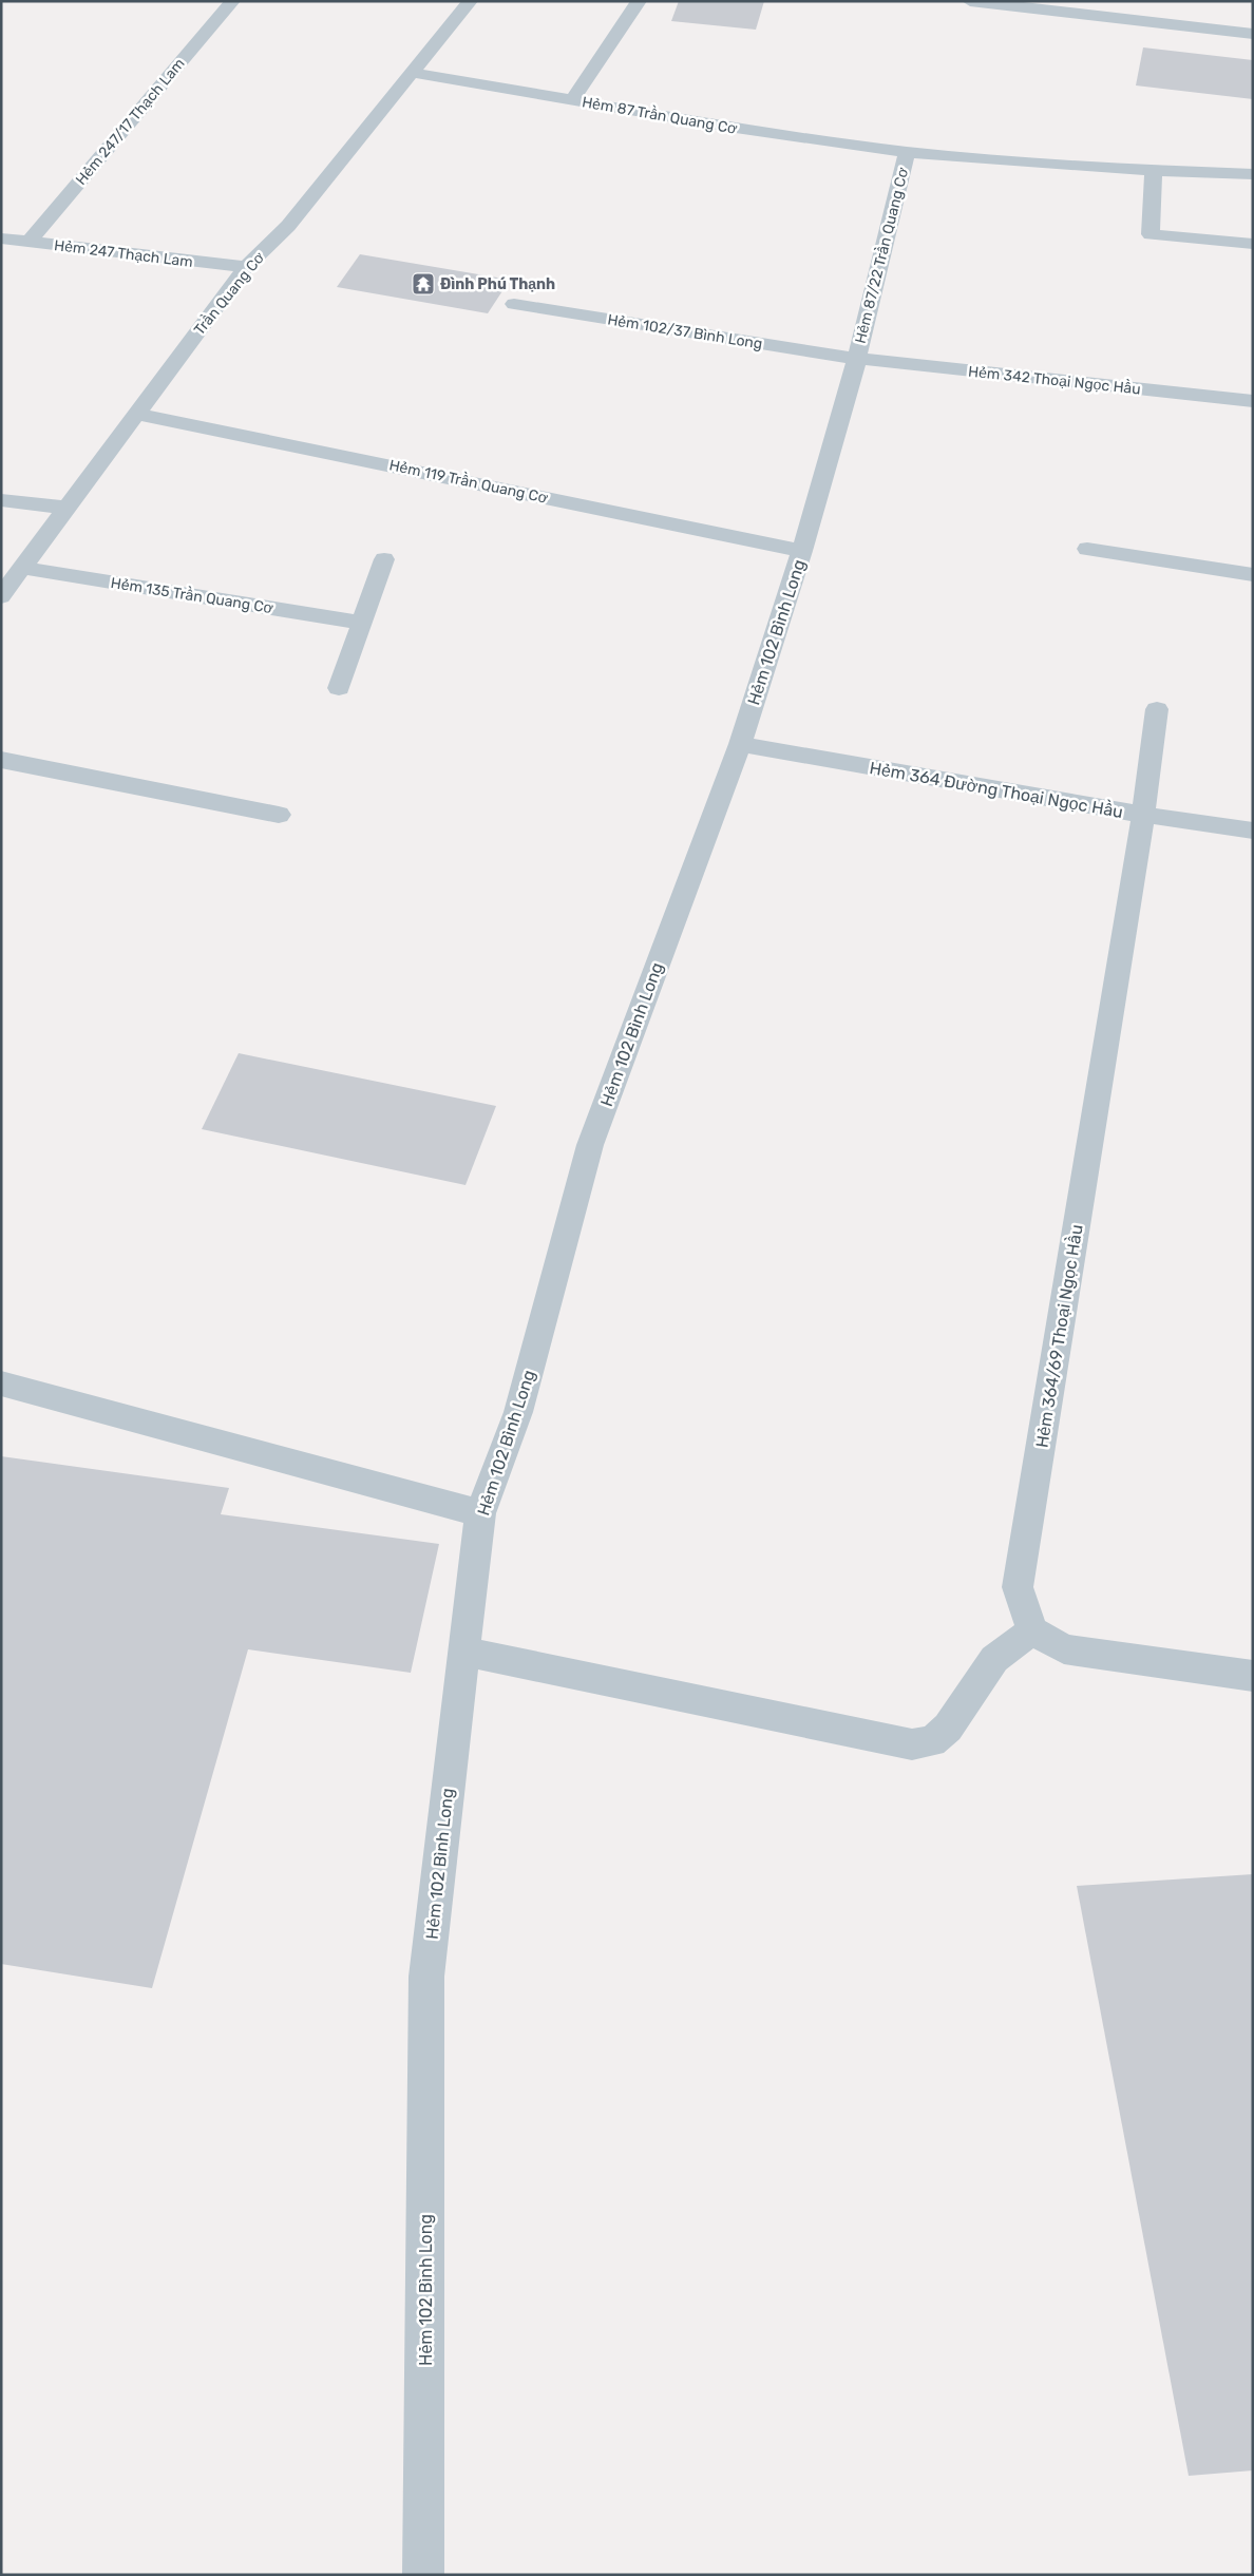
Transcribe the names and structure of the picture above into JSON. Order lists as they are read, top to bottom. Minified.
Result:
{"streets":{"street":["Hẻm 87 Trần Quang Cơ","Hẻm 247/17 Thạch Lam","Hẻm 247 Thạch Lam","Hẻm 87/22 Trần Quang Cơ","Trần Quang Cơ","Hẻm 102/37 Bình Long","Hẻm 342 Thoại Ngọc Hầu","Hẻm 119 Trần Quang Cơ","Hẻm 135 Trần Quang Cơ","Hẻm 102 Bình Long","Hẻm 364 Đường Thoại Ngọc Hầu","Hẻm 364/69 Thoại Ngọc Hầu"]},"crossings":[["Hẻm 87 Trần Quang Cơ","Hẻm 87/22 Trần Quang Cơ"],["Hẻm 87 Trần Quang Cơ","Trần Quang Cơ"],["Hẻm 247/17 Thạch Lam","Hẻm 247 Thạch Lam"],["Hẻm 247 Thạch Lam","Trần Quang Cơ"],["Hẻm 87/22 Trần Quang Cơ","Hẻm 102/37 Bình Long"],["Hẻm 87/22 Trần Quang Cơ","Hẻm 342 Thoại Ngọc Hầu"],["Hẻm 87/22 Trần Quang Cơ","Hẻm 102 Bình Long"],["Trần Quang Cơ","Hẻm 119 Trần Quang Cơ"],["Trần Quang Cơ","Hẻm 135 Trần Quang Cơ"],["Hẻm 102/37 Bình Long","Hẻm 342 Thoại Ngọc Hầu"],["Hẻm 102/37 Bình Long","Hẻm 102 Bình Long"],["Hẻm 342 Thoại Ngọc Hầu","Hẻm 102 Bình Long"],["Hẻm 119 Trần Quang Cơ","Hẻm 102 Bình Long"],["Hẻm 102 Bình Long","Hẻm 364 Đường Thoại Ngọc Hầu"],["Hẻm 364 Đường Thoại Ngọc Hầu","Hẻm 364/69 Thoại Ngọc Hầu"]],"places":{"temple":["Đình Phú Thạnh"]}}
